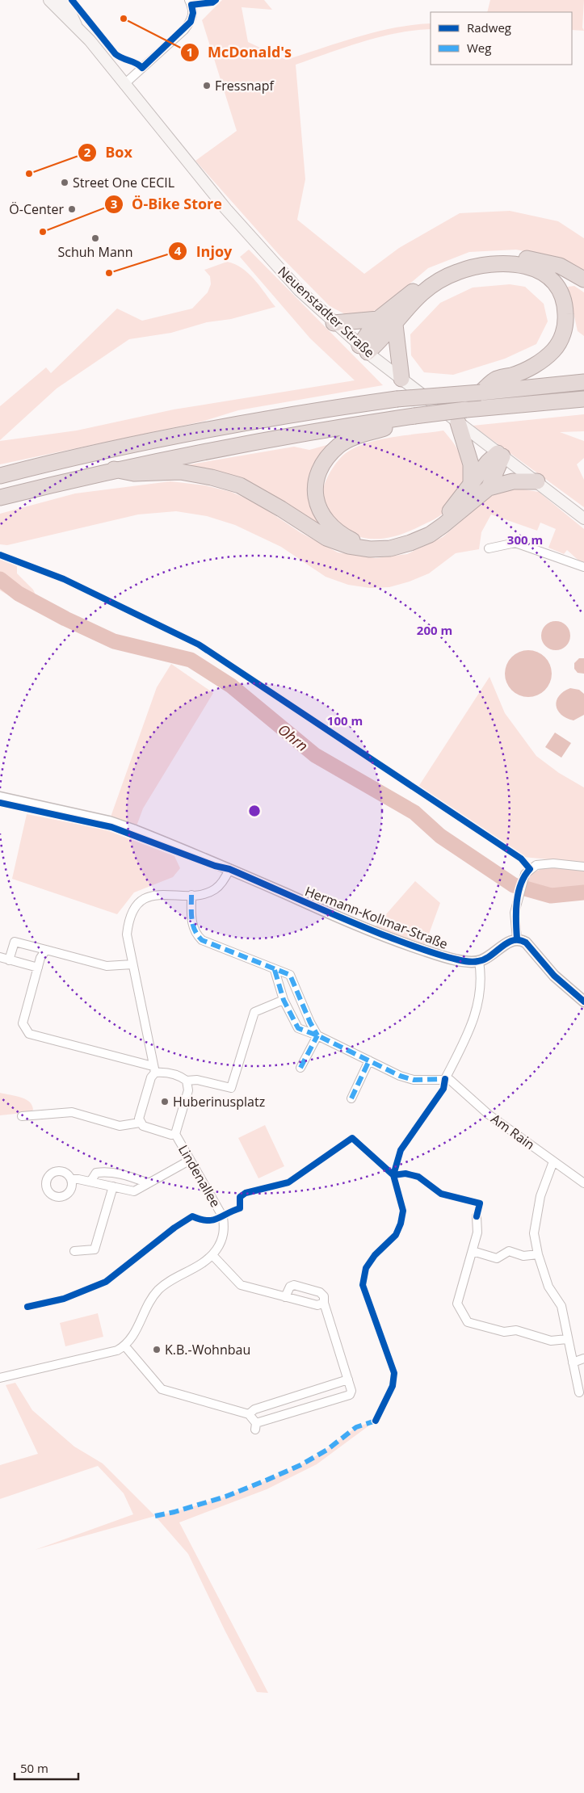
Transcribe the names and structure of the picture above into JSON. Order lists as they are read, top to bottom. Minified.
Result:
{"streets":{"main road":["Neuenstadter Straße"],"street":["Hermann-Kollmar-Straße","Am Rain","Lindenallee"]},"water":["Ohrn"],"places":["McDonald's","Fressnapf","Box","Street One CECIL","Ö-Center","Ö-Bike Store","Schuh Mann","Injoy","Huberinusplatz","K.B.-Wohnbau"],"legend":["Radweg","Weg"],"scale_bar":"50 m","rings":["300 m","200 m","100 m"]}
